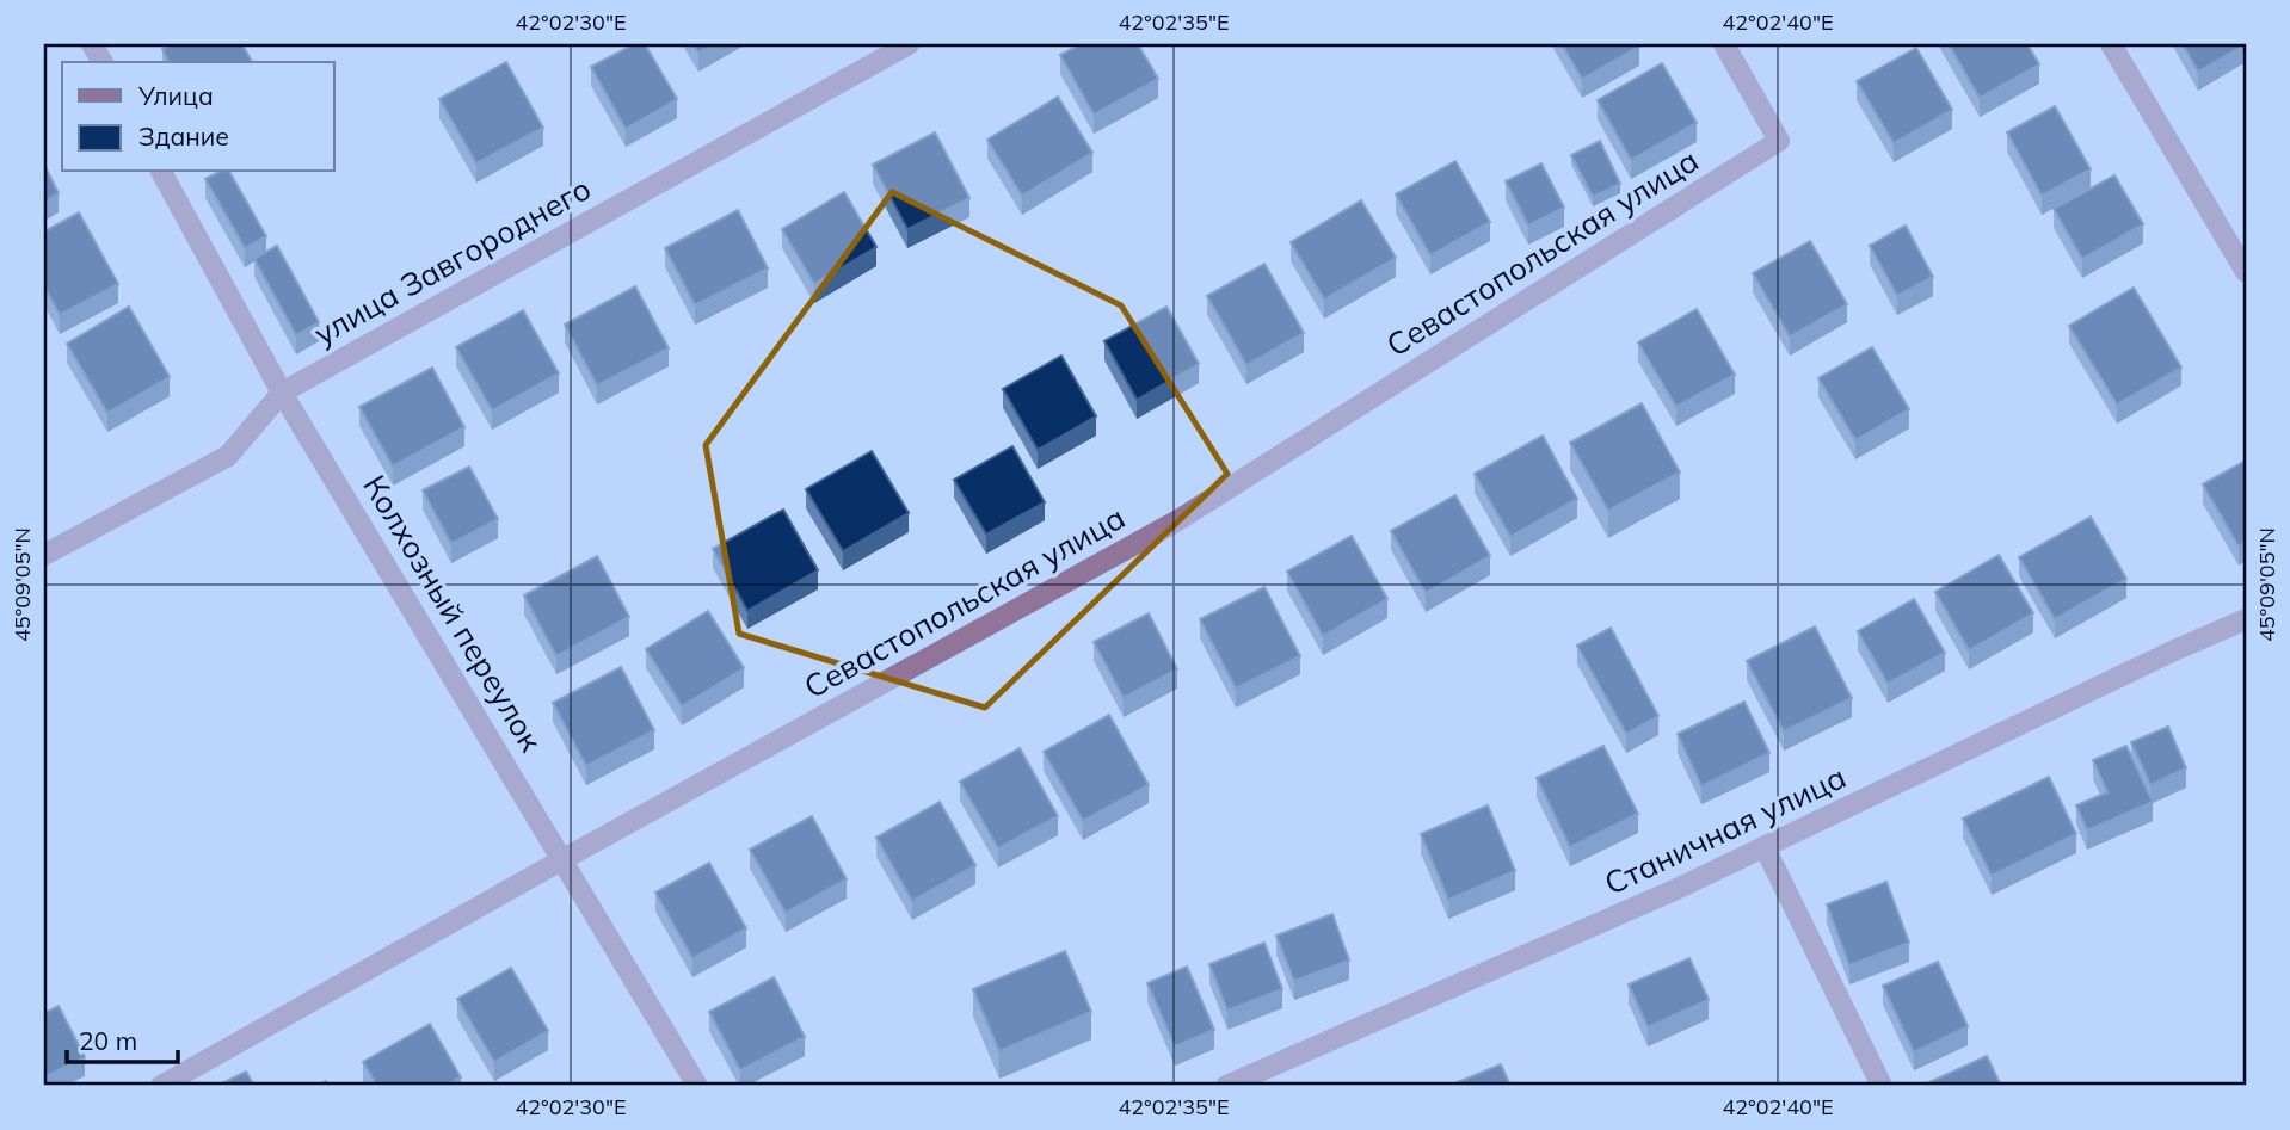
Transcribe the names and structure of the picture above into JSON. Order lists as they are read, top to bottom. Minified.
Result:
{"streets":{"street":["Севастопольская улица","улица Завгороднего","Колхозный переулок","Станичная улица"]},"crossings":[["Севастопольская улица","Колхозный переулок"],["улица Завгороднего","Колхозный переулок"]],"legend":["Улица","Здание"],"scale_bar":"20 m","coordinates":["42°02'30\"E","42°02'35\"E","42°02'40\"E","45°09'05\"N"]}
